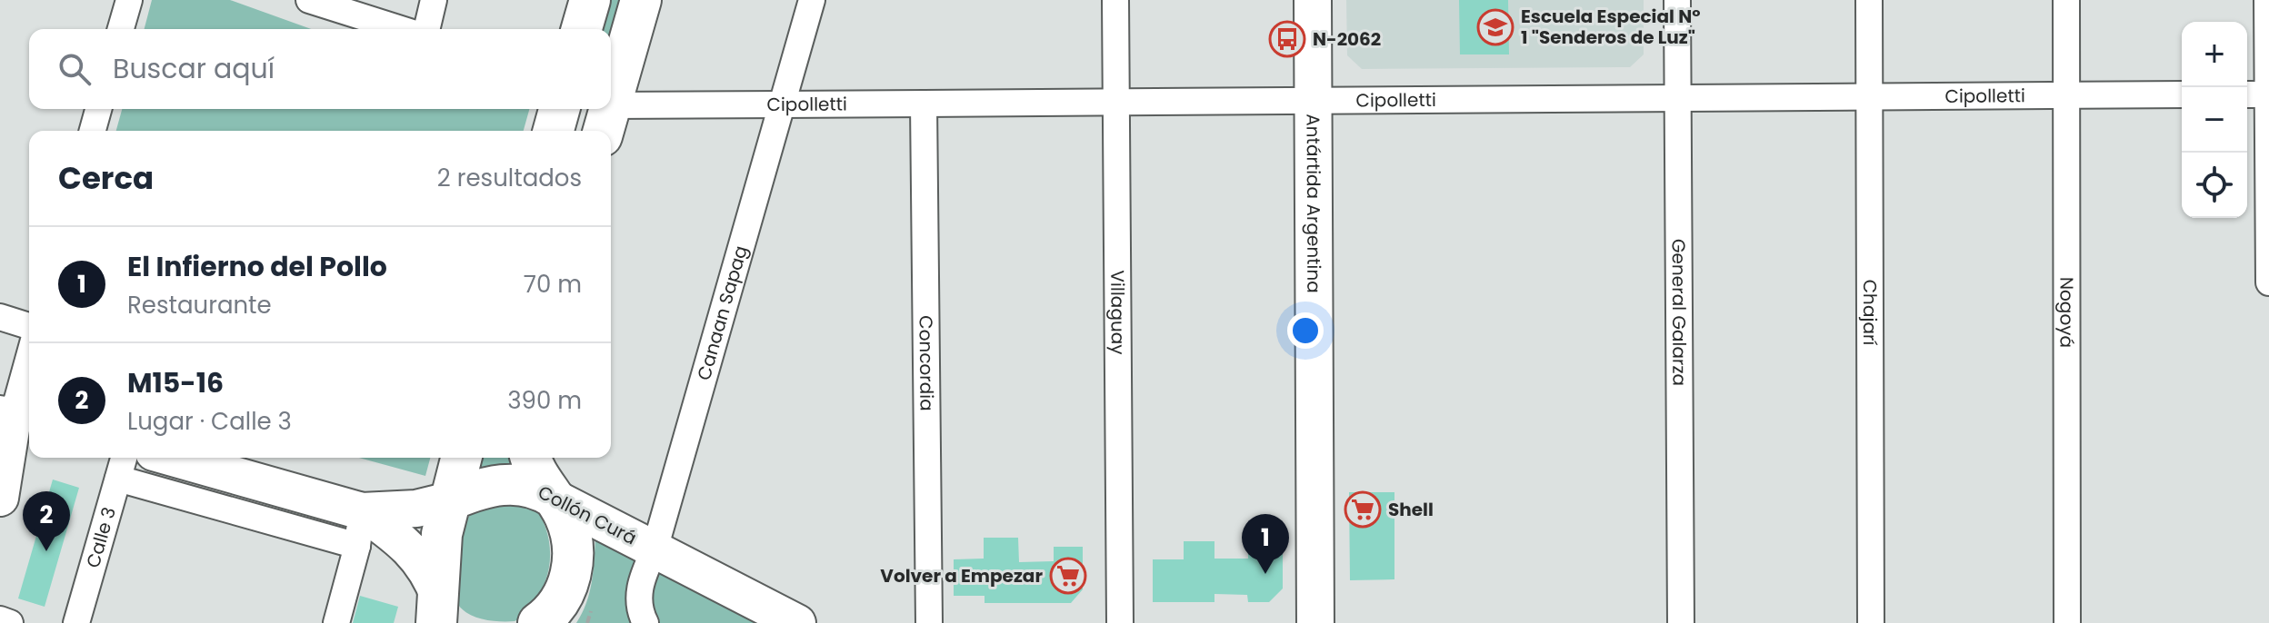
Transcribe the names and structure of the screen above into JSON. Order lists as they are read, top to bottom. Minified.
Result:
{"streets":{"main road":["Antártida Argentina","Collón Curá"],"street":["Cipolletti","Villaguay","General Galarza","Chajarí","Nogoyá","Canaan Sapag","Concordia","Calle 3"]},"crossings":[["Cipolletti","Antártida Argentina"],["Cipolletti","Villaguay"],["Cipolletti","General Galarza"],["Cipolletti","Chajarí"],["Cipolletti","Nogoyá"],["Cipolletti","Canaan Sapag"],["Cipolletti","Concordia"],["Canaan Sapag","Collón Curá"],["Collón Curá","Calle 3"]],"places":{"school or university":["Escuela Especial N° 1 \"Senderos de Luz\""],"bus stop":["N-2062"],"supermarket":["Shell","Volver a Empezar"]},"page":{"map_buttons":["+","−"],"search":"Buscar aquí","heading":["Cerca","2 resultados"],"list":[{"mark":"1","name":"El Infierno del Pollo","note":"Restaurante","value":"70 m"},{"mark":"2","name":"M15-16","note":"Lugar · Calle 3","value":"390 m"}],"pins":["2","1"]}}
